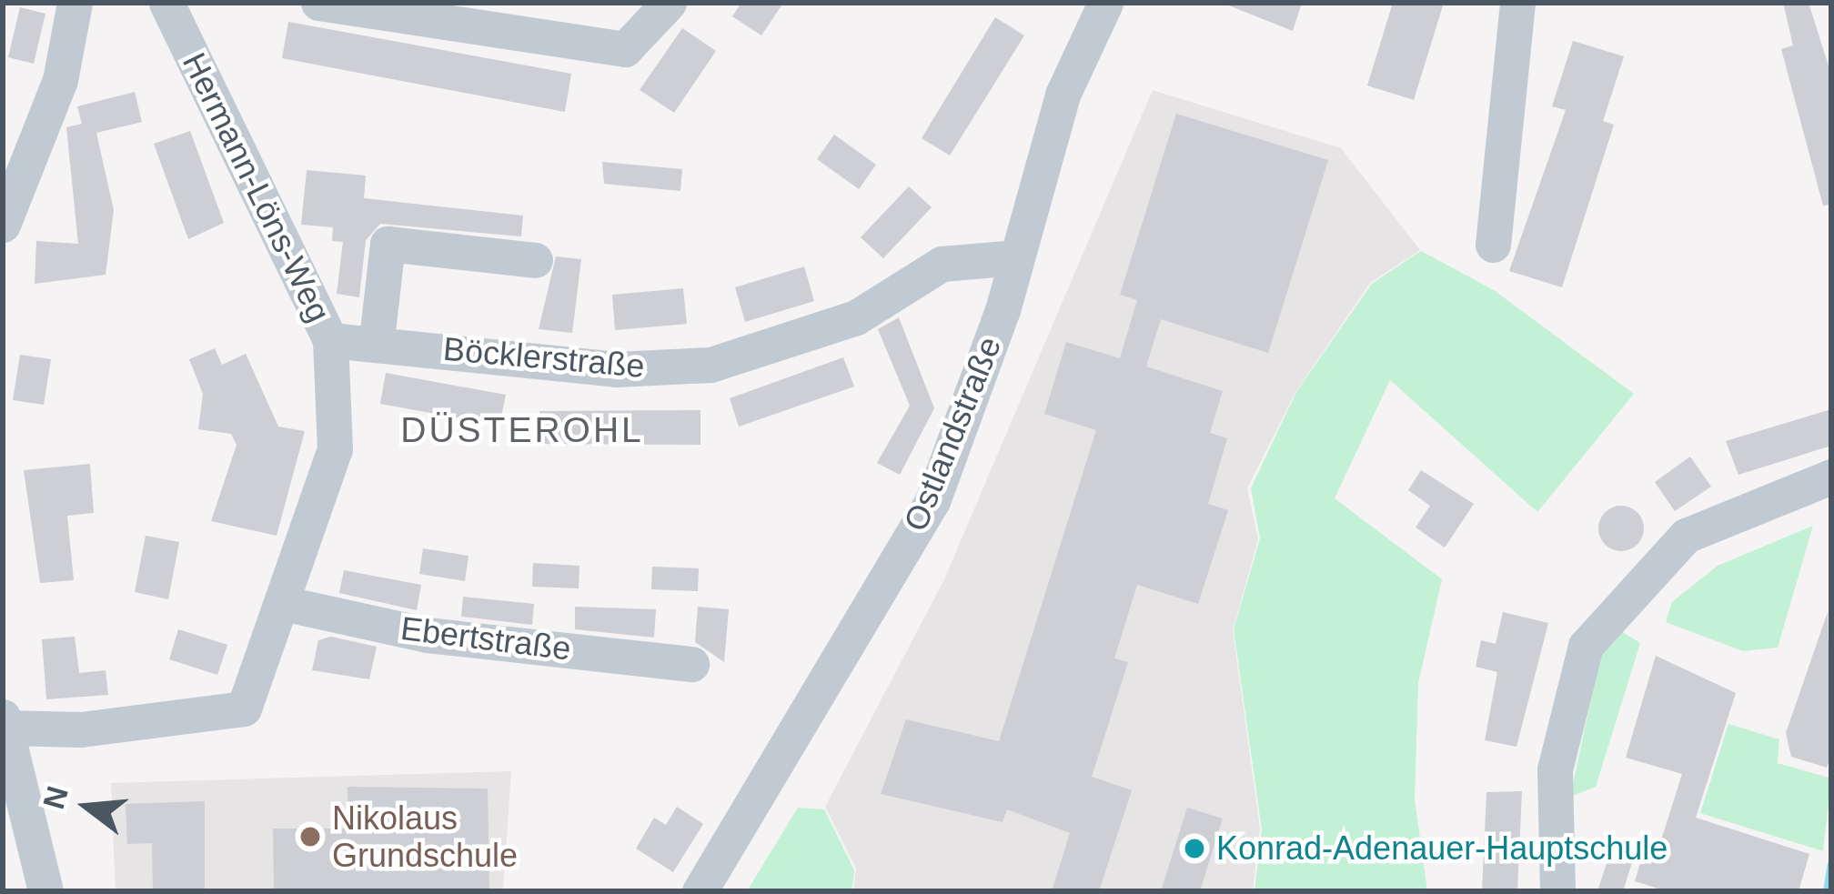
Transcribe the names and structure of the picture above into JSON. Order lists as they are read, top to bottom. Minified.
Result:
{"streets":{"street":["Hermann-Löns-Weg","Böcklerstraße","Ostlandstraße","Ebertstraße"]},"crossings":[["Hermann-Löns-Weg","Böcklerstraße"],["Hermann-Löns-Weg","Ebertstraße"],["Böcklerstraße","Ostlandstraße"]],"districts":["DÜSTEROHL"],"places":["Nikolaus Grundschule","Konrad-Adenauer-Hauptschule"],"north":"left"}
